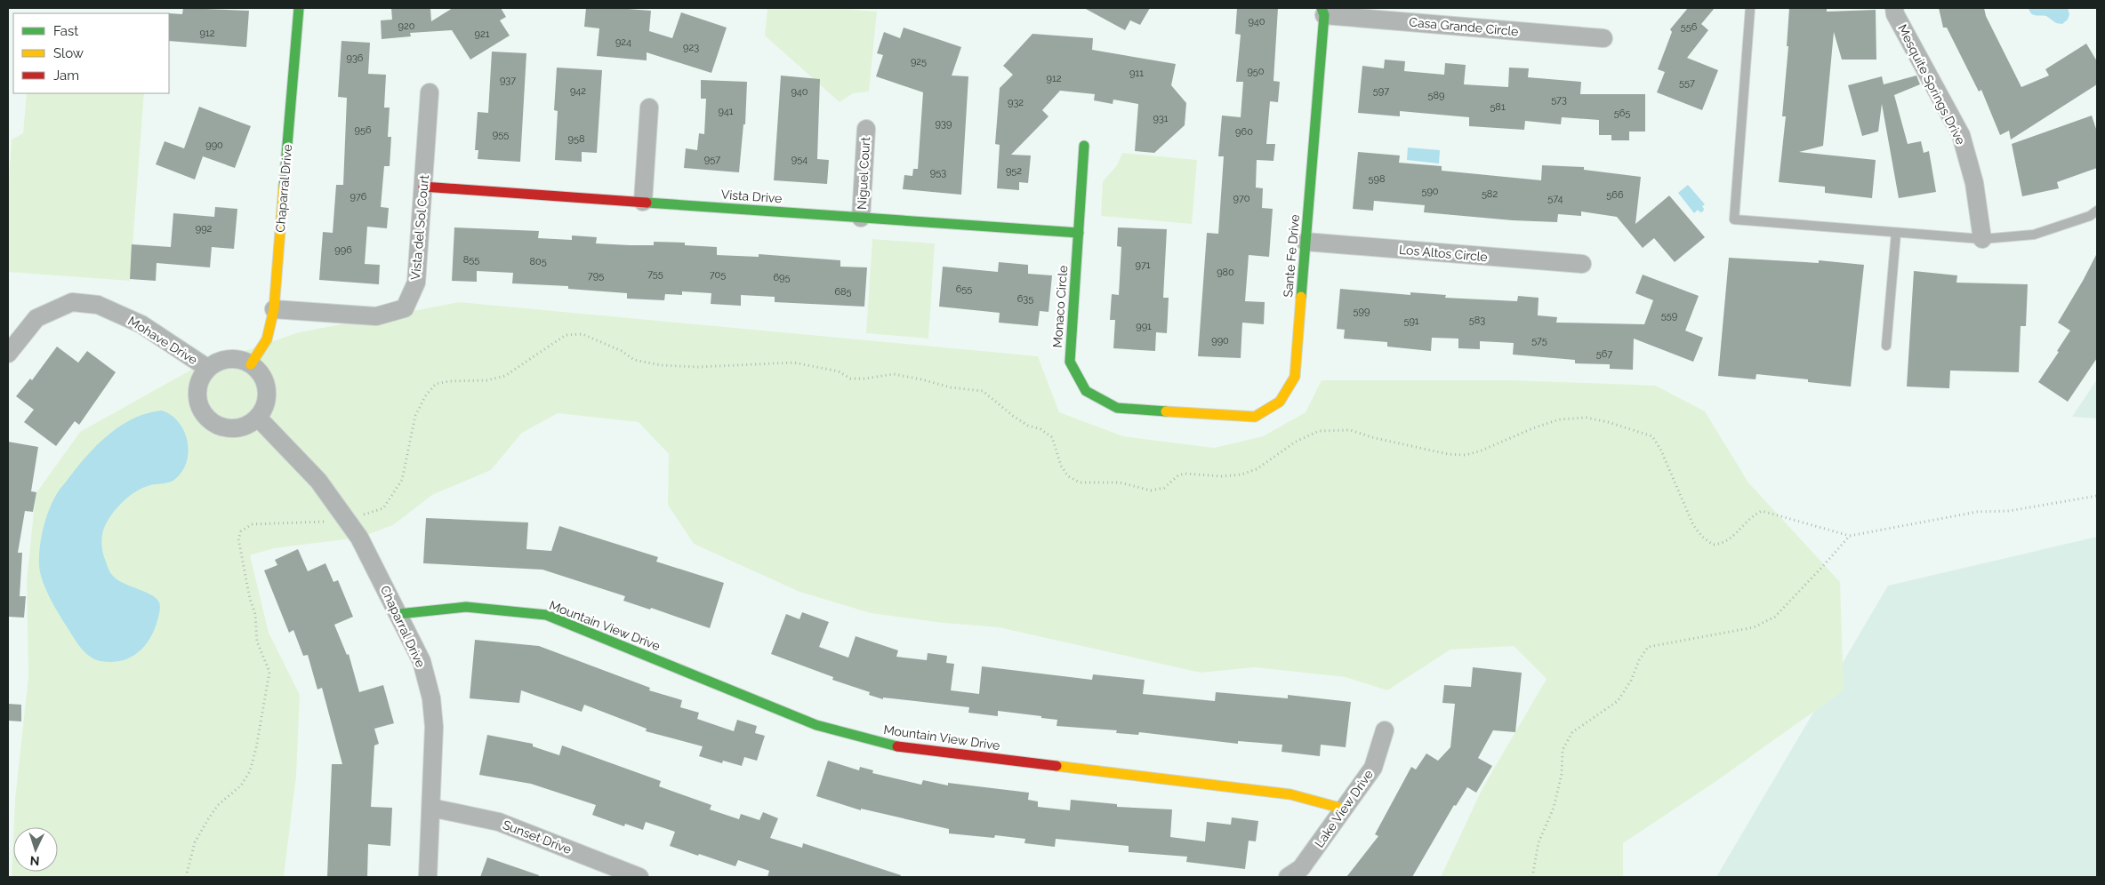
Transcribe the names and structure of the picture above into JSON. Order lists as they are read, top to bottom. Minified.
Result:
{"streets":{"street":["Casa Grande Circle","Mesquite Springs Drive","Niguel Court","Chaparral Drive","Vista Drive","Vista del Sol Court","Los Altos Circle","Sante Fe Drive","Monaco Circle","Mohave Drive","Mountain View Drive","Lake View Drive","Sunset Drive"]},"crossings":[["Casa Grande Circle","Sante Fe Drive"],["Niguel Court","Vista Drive"],["Chaparral Drive","Vista del Sol Court"],["Chaparral Drive","Mohave Drive"],["Chaparral Drive","Mountain View Drive"],["Chaparral Drive","Sunset Drive"],["Vista Drive","Vista del Sol Court"],["Vista Drive","Monaco Circle"],["Los Altos Circle","Sante Fe Drive"],["Sante Fe Drive","Monaco Circle"],["Mountain View Drive","Lake View Drive"]],"house_numbers":["940","920","556","912","921","924","923","936","925","950","911","912","937","557","942","597","940","589","573","932","581","941","565","931","939","956","960","955","958","990","957","954","952","953","598","590","582","566","976","970","574","992","996","855","805","971","980","755","705","795","695","655","685","635","599","559","583","591","991","990","575","567"],"legend":["Fast","Slow","Jam"],"north":"bottom"}
